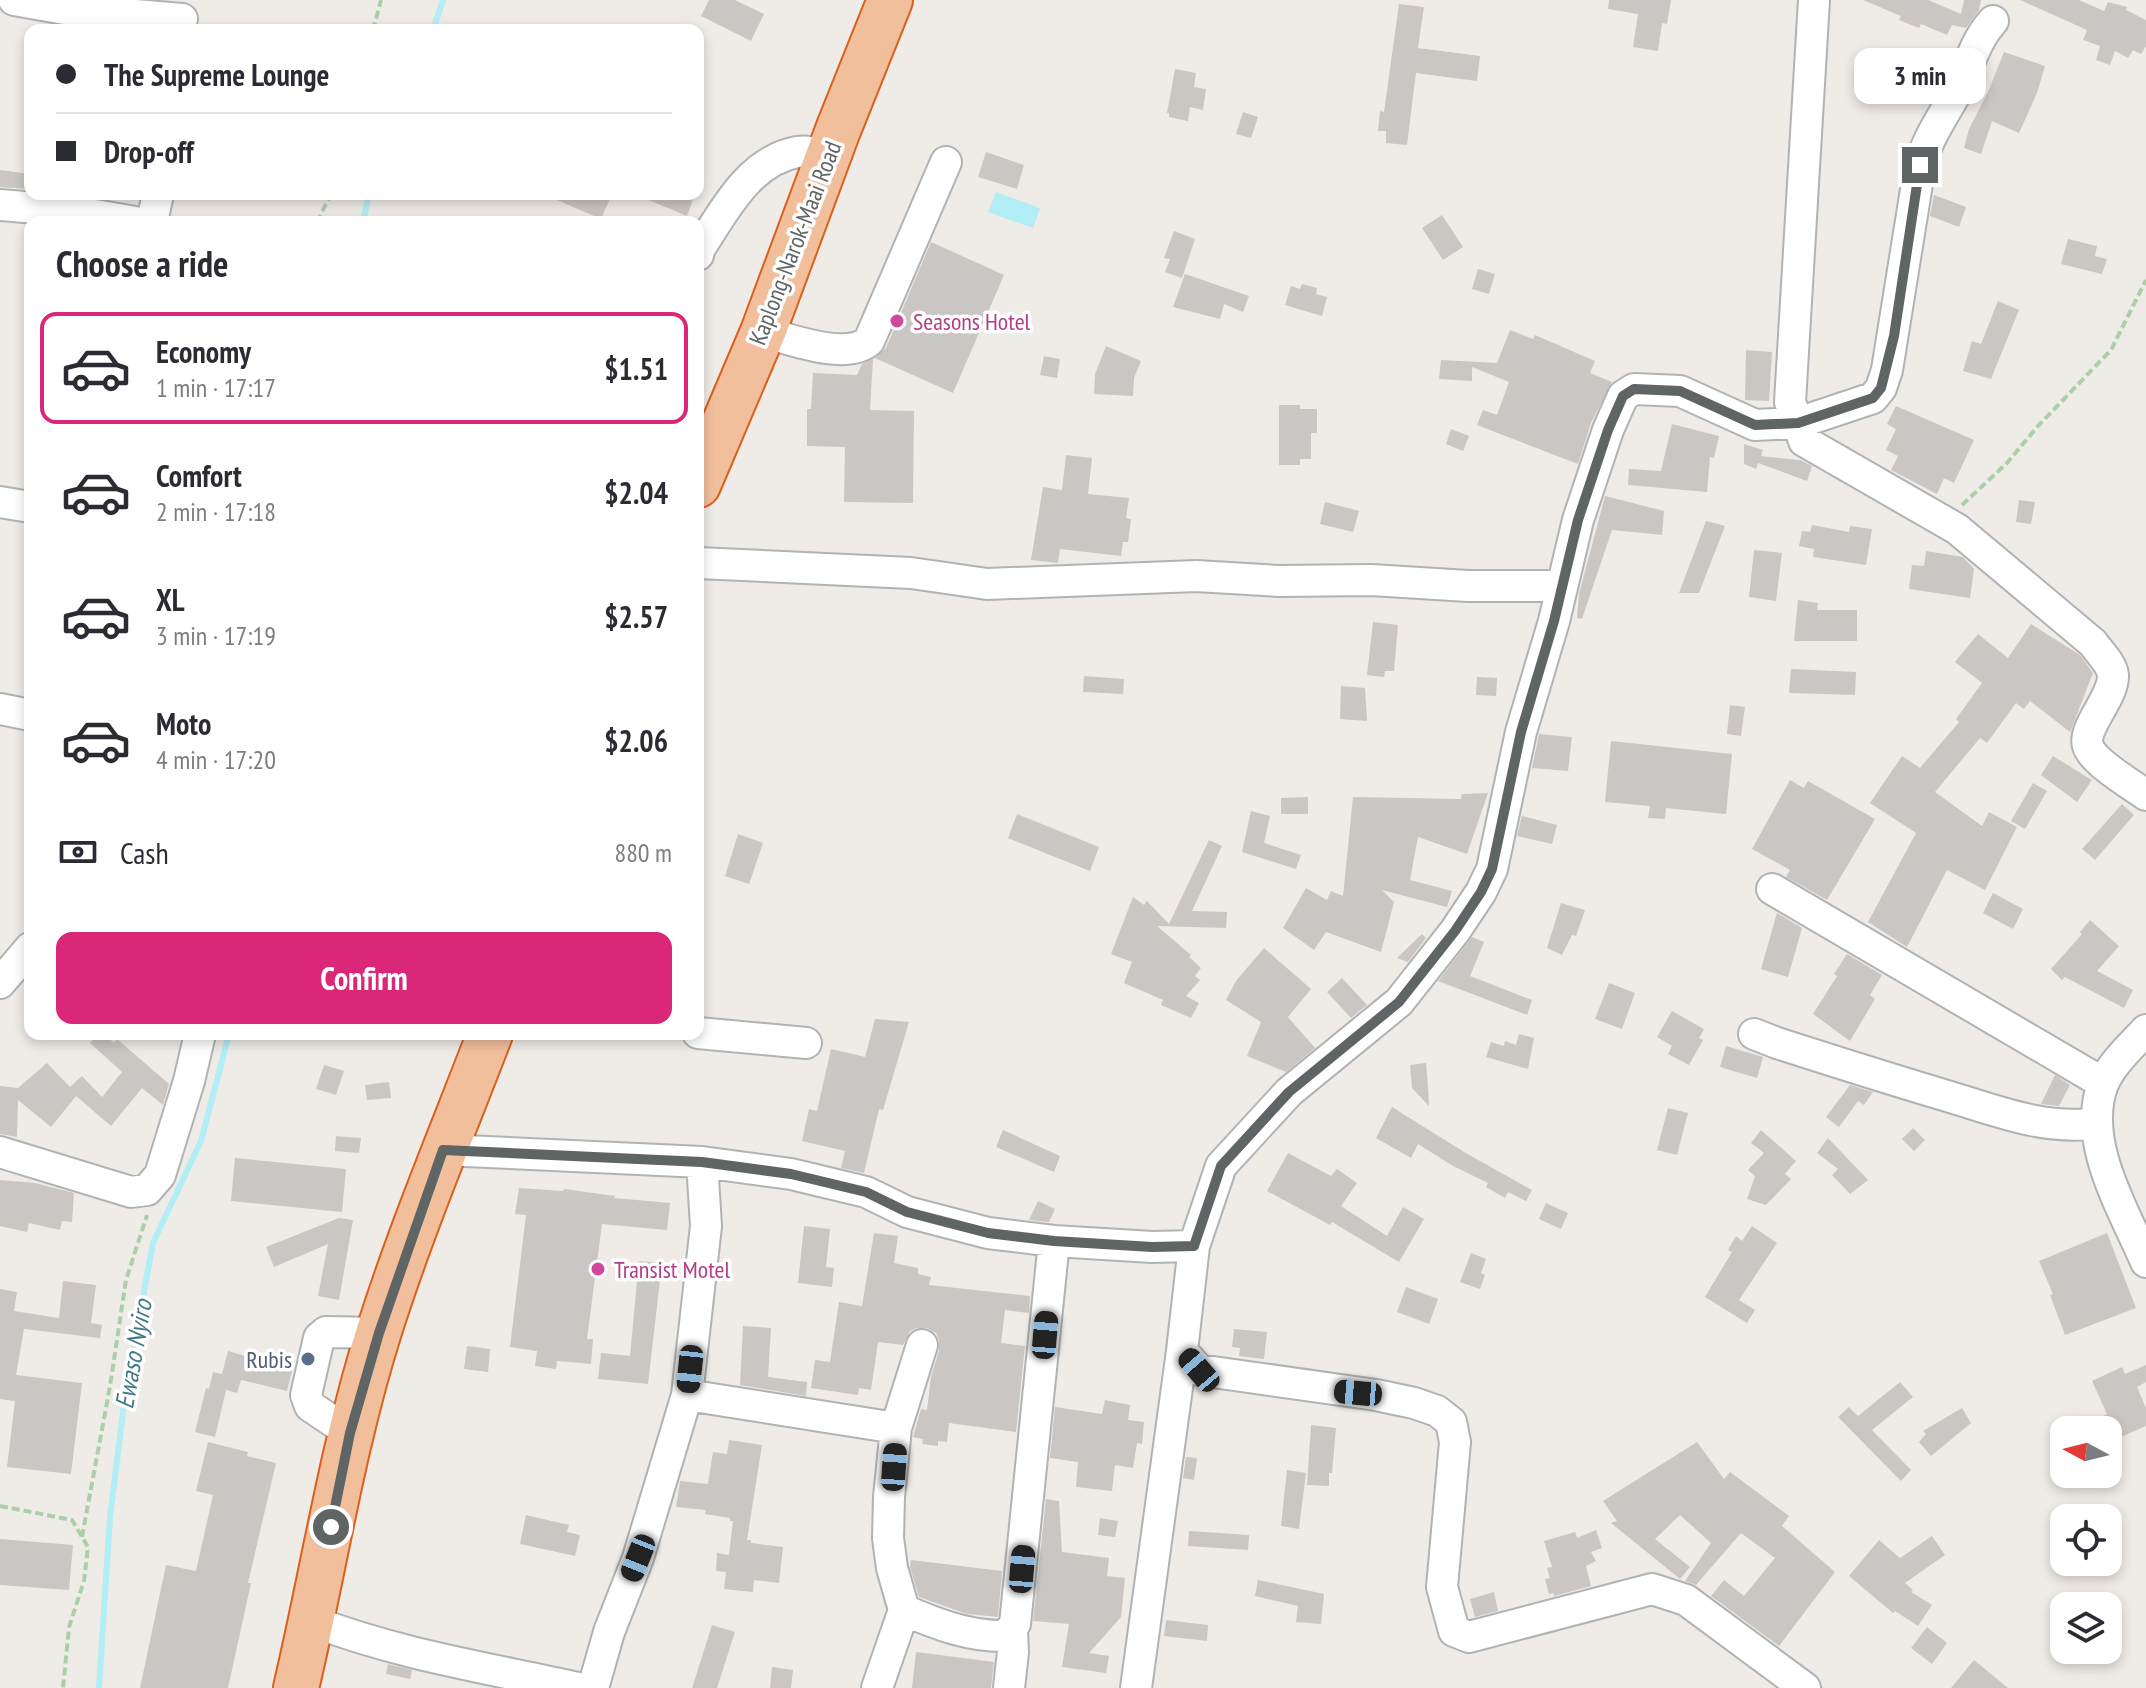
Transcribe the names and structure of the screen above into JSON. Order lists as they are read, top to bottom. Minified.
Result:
{"streets":{"highway":["Kaplong-Narok-Maai Road"]},"water":["Ewaso Nyiro"],"places":["Seasons Hotel","Transist Motel","Rubis"],"north":"left","page":{"banner":["The Supreme Lounge","Drop-off"],"bubble":"3 min","heading":"Choose a ride","list":[{"name":"Economy","note":"1 min · 17:17","value":"$1.51"},{"name":"Comfort","note":"2 min · 17:18","value":"$2.04"},{"name":"XL","note":"3 min · 17:19","value":"$2.57"},{"name":"Moto","note":"4 min · 17:20","value":"$2.06"}],"pay":["Cash","880 m"],"buttons":"Confirm"}}
